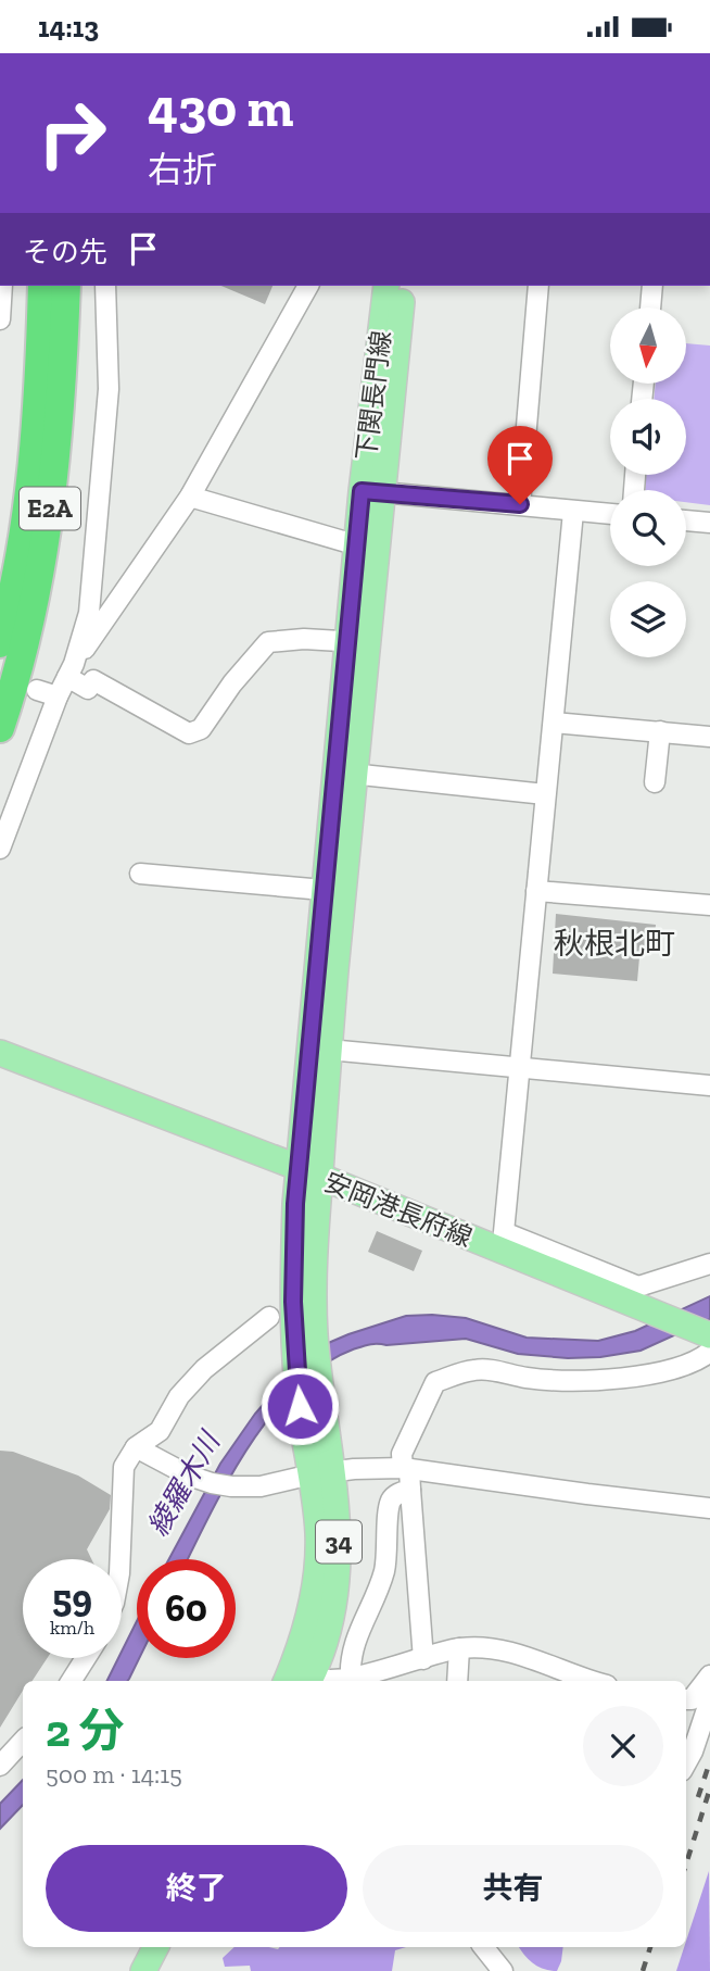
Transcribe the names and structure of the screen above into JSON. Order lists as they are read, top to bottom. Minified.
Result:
{"streets":{"highway":["E2A"],"main road":["下関長門線","安岡港長府線","34"]},"crossings":[["下関長門線","安岡港長府線"]],"districts":["秋根北町"],"water":["綾羅木川"],"north":"bottom","page":{"status":"14:13","turn":["430 m","右折"],"then":"その先","speed":"59 km/h","limit":"60","heading":["2 分","500 m · 14:15"],"buttons":["終了","共有"]}}
